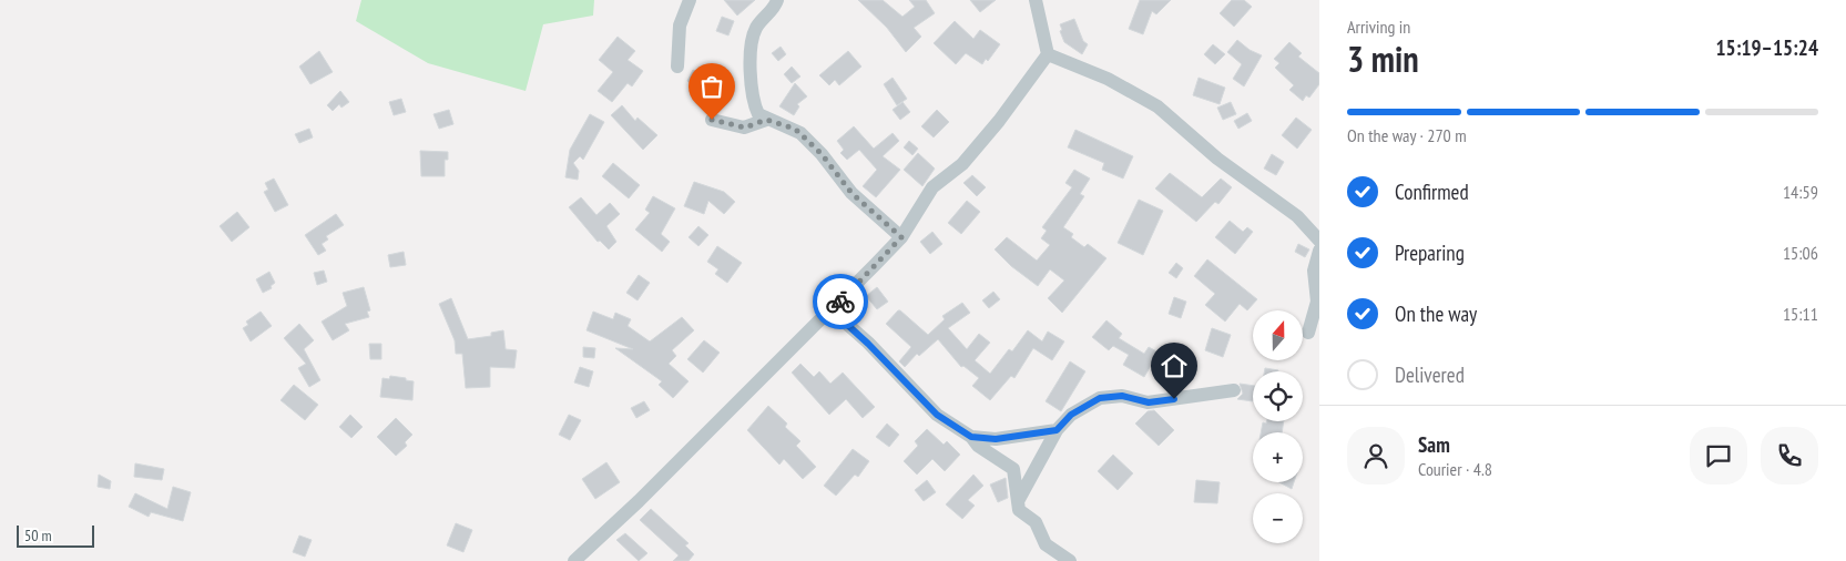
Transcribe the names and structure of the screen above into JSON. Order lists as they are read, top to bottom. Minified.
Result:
{"scale_bar":"50 m","north":"top","page":{"heading":["3 min","Arriving in","15:19–15:24"],"panel":["Sam","Courier · 4.8"],"bar":"On the way · 270 m","list":[["Confirmed","14:59"],["Preparing","15:06"],["On the way","15:11"],"Delivered"],"map_buttons":["+","−"],"scale":"50 m"}}
